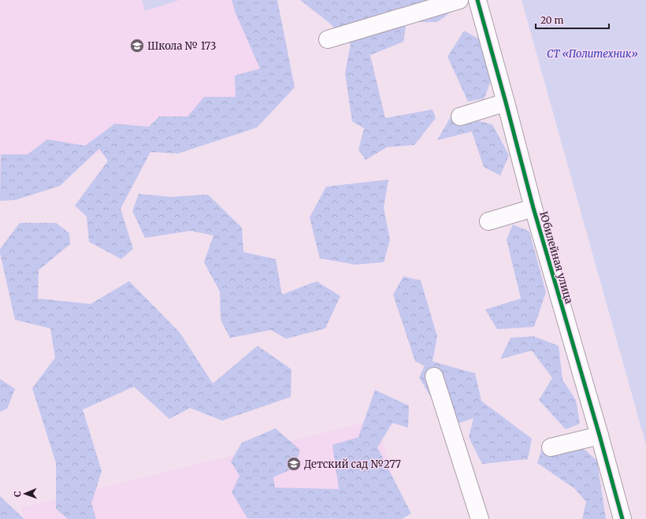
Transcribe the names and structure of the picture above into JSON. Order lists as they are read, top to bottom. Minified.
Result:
{"streets":{"street":["Юбилейная улица"]},"parks":["СТ «Политехник»"],"places":{"school or university":["Школа № 173","Детский сад №277"]},"scale_bar":"20 m","north":"left"}
